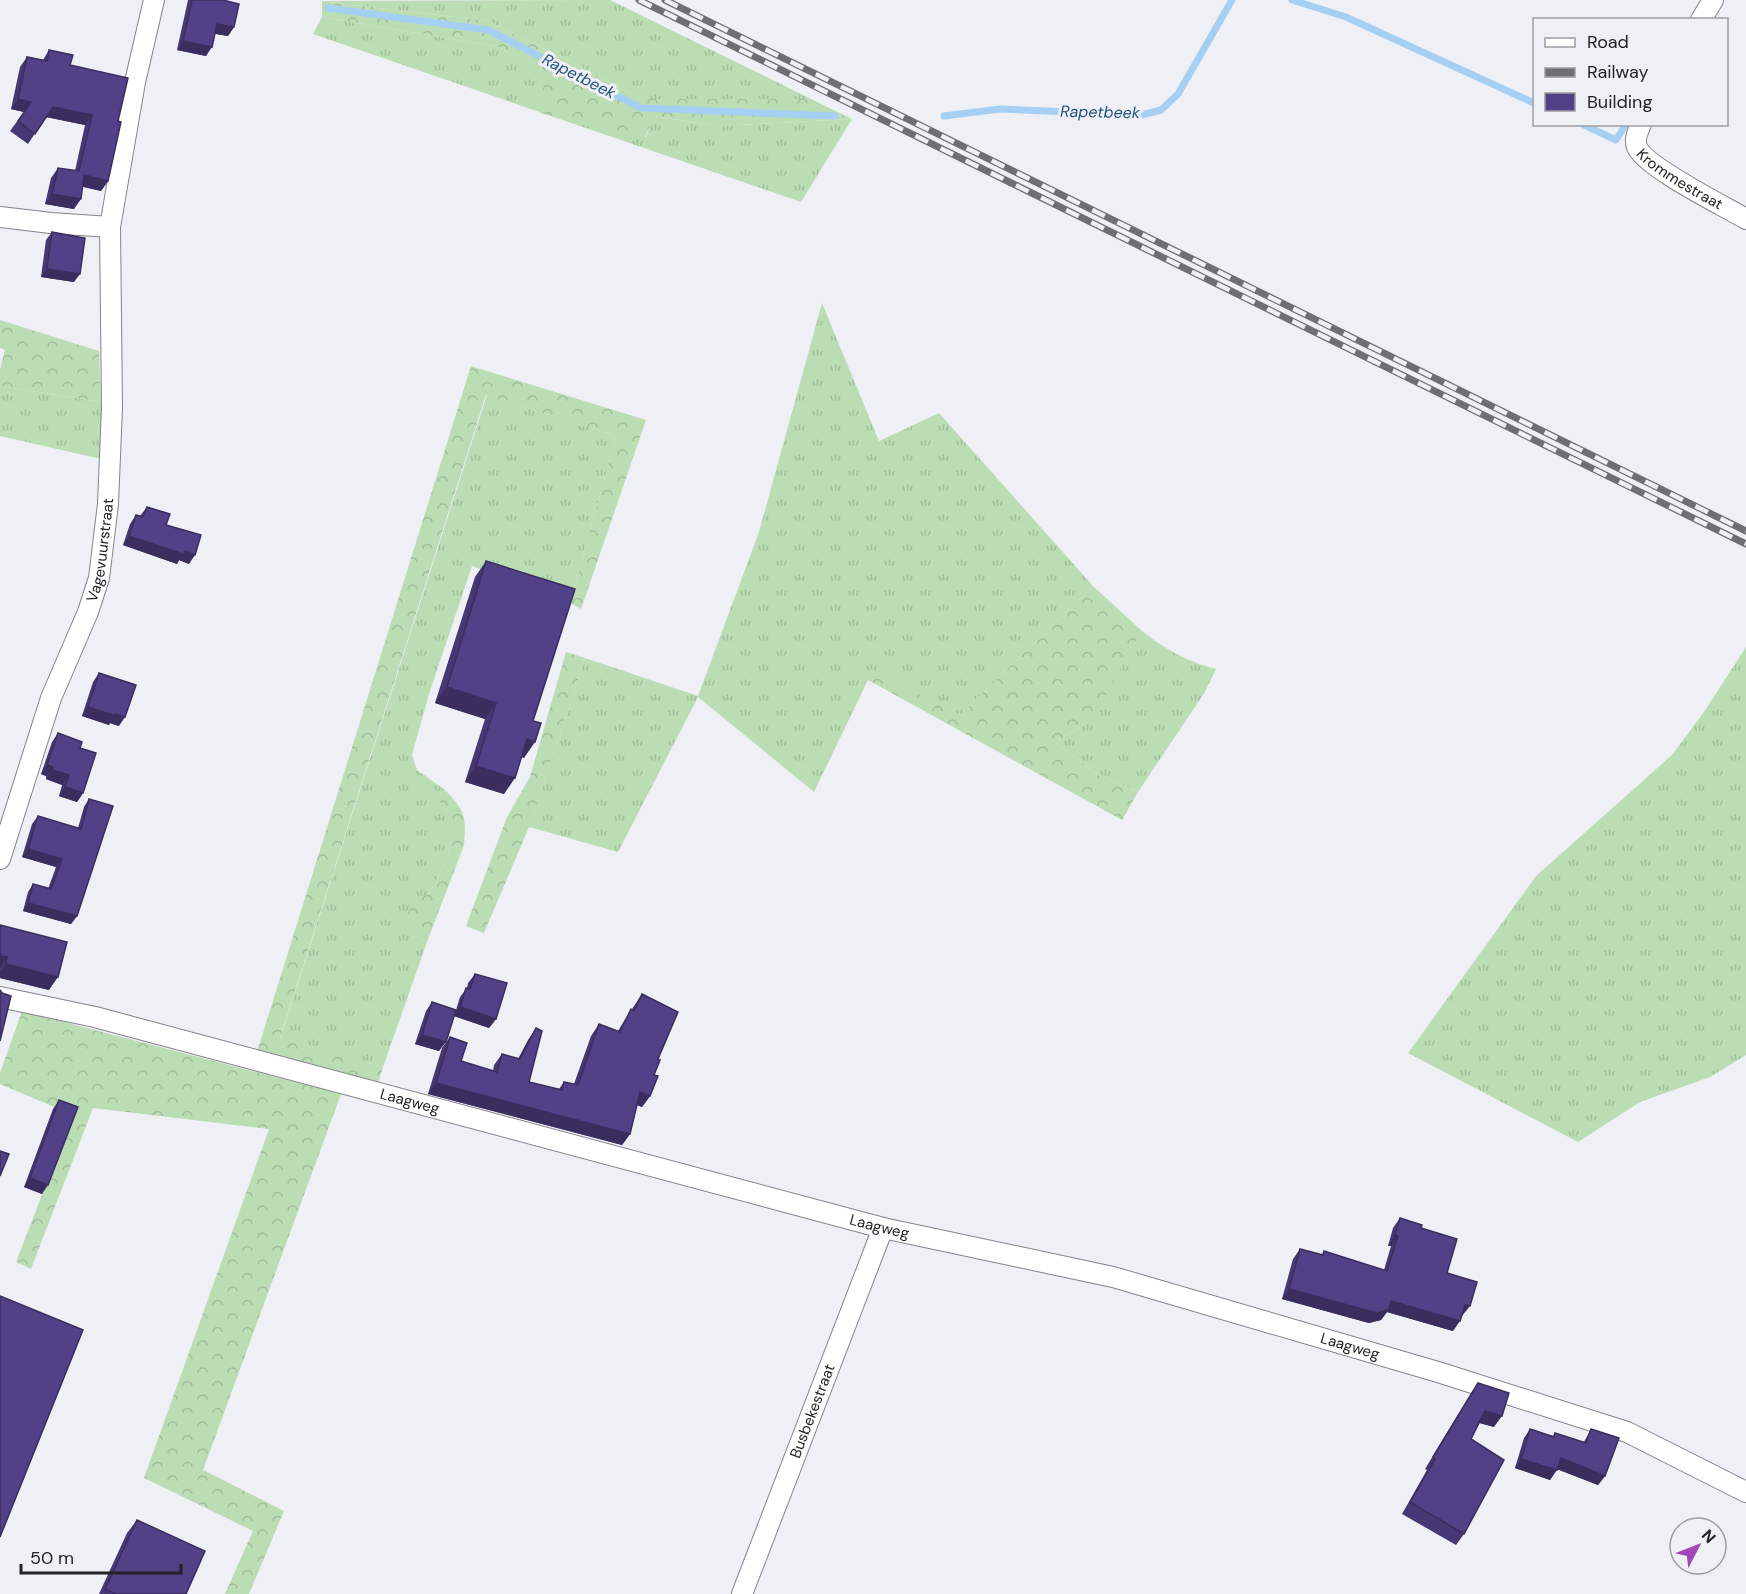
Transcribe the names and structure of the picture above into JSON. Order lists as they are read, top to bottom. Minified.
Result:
{"streets":{"street":["Krommestraat","Vagevuurstraat","Laagweg","Busbekestraat"]},"crossings":[["Laagweg","Busbekestraat"]],"water":["Rapetbeek"],"legend":["Road","Railway","Building"],"scale_bar":"50 m","north":"top right"}
